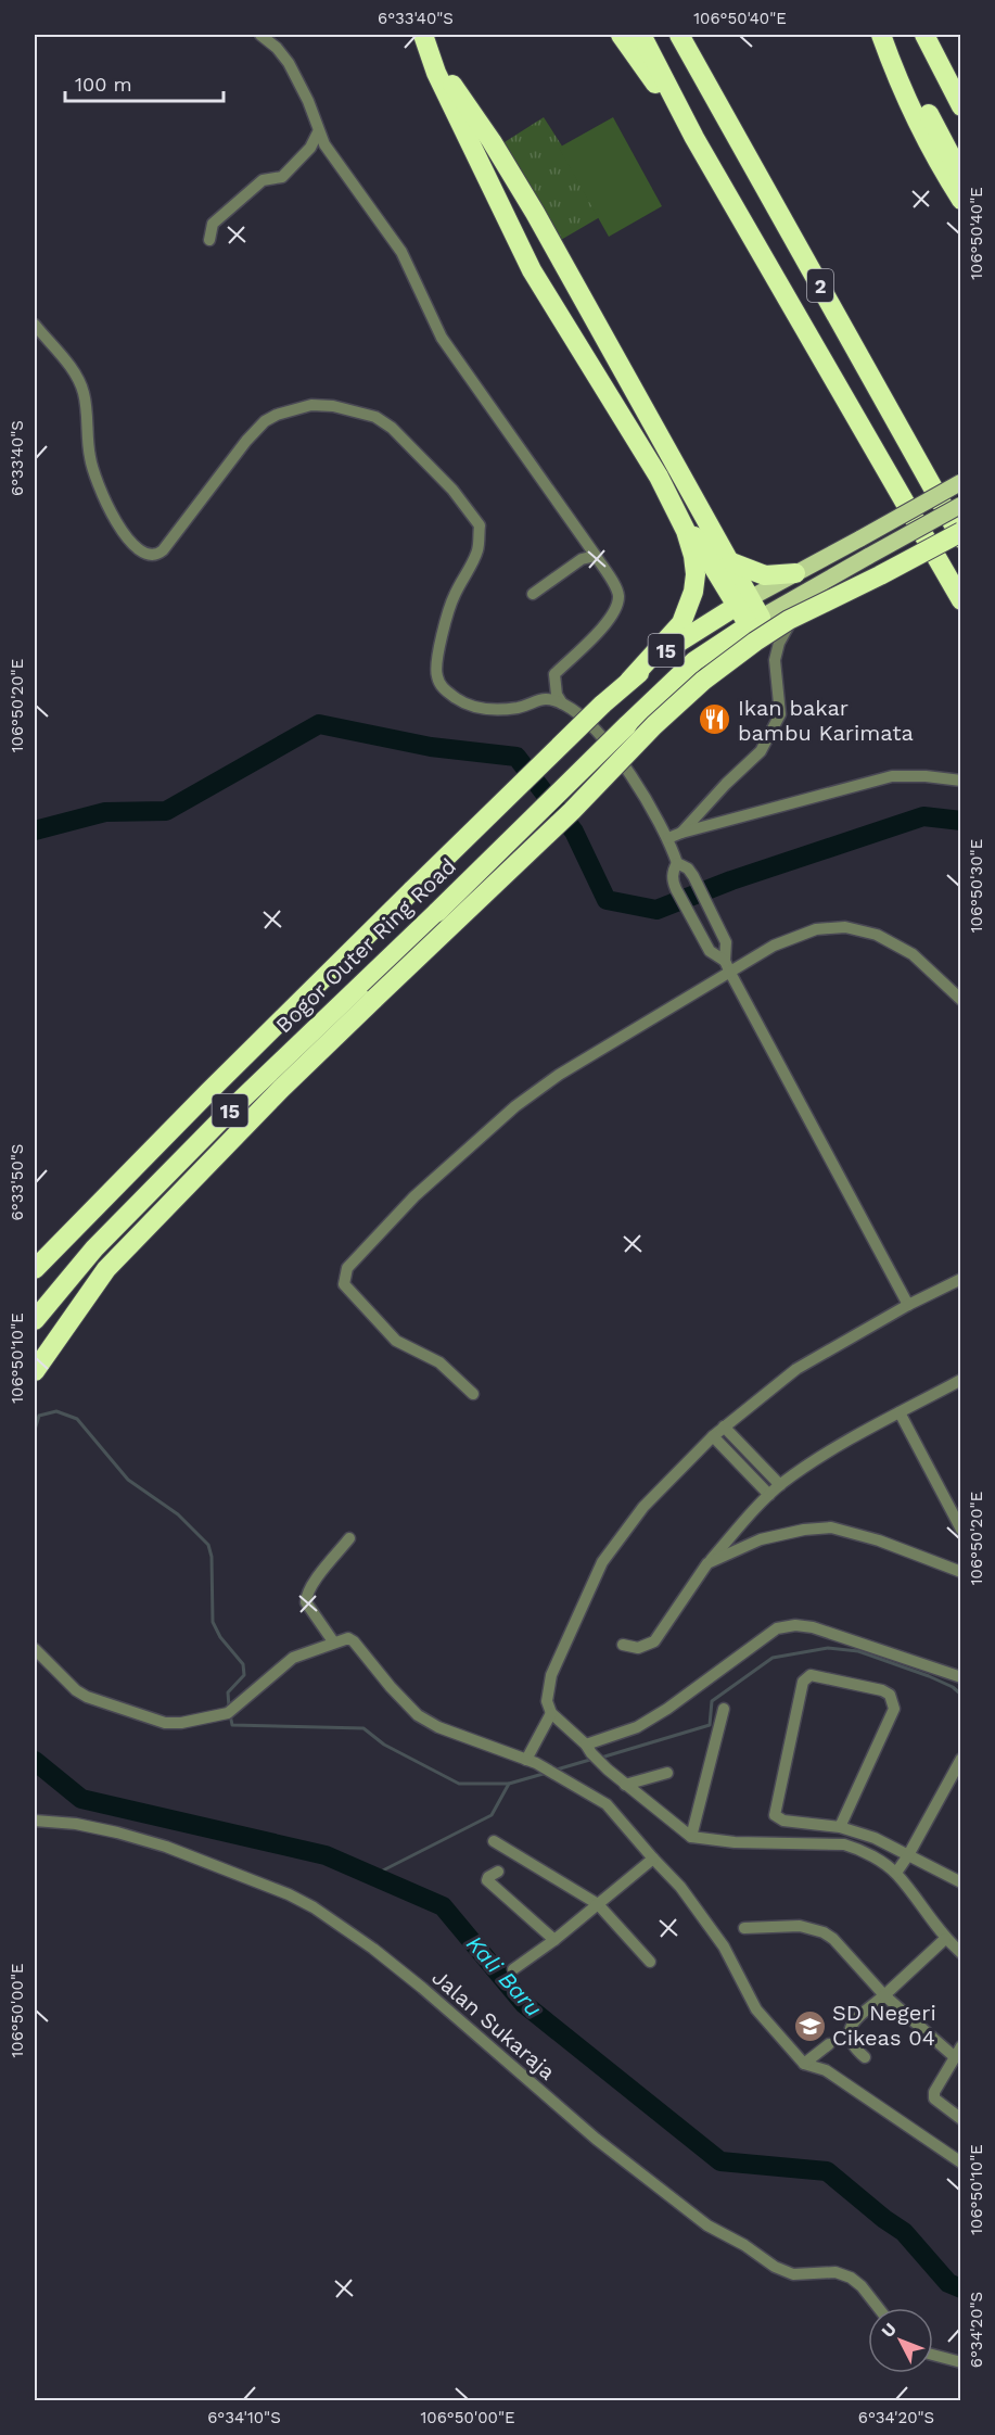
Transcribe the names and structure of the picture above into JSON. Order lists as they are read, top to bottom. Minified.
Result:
{"streets":{"highway":["2","15","Bogor Outer Ring Road"],"street":["Jalan Sukaraja"]},"water":["Kali Baru"],"places":{"restaurant":["Ikan bakar bambu Karimata"],"school or university":["SD Negeri Cikeas 04"]},"scale_bar":"100 m","north":"top left","coordinates":["6°33'40\"S","106°50'40\"E","106°50'20\"E","106°50'30\"E","6°33'50\"S","106°50'10\"E","106°50'00\"E","6°34'20\"S","6°34'10\"S"]}
